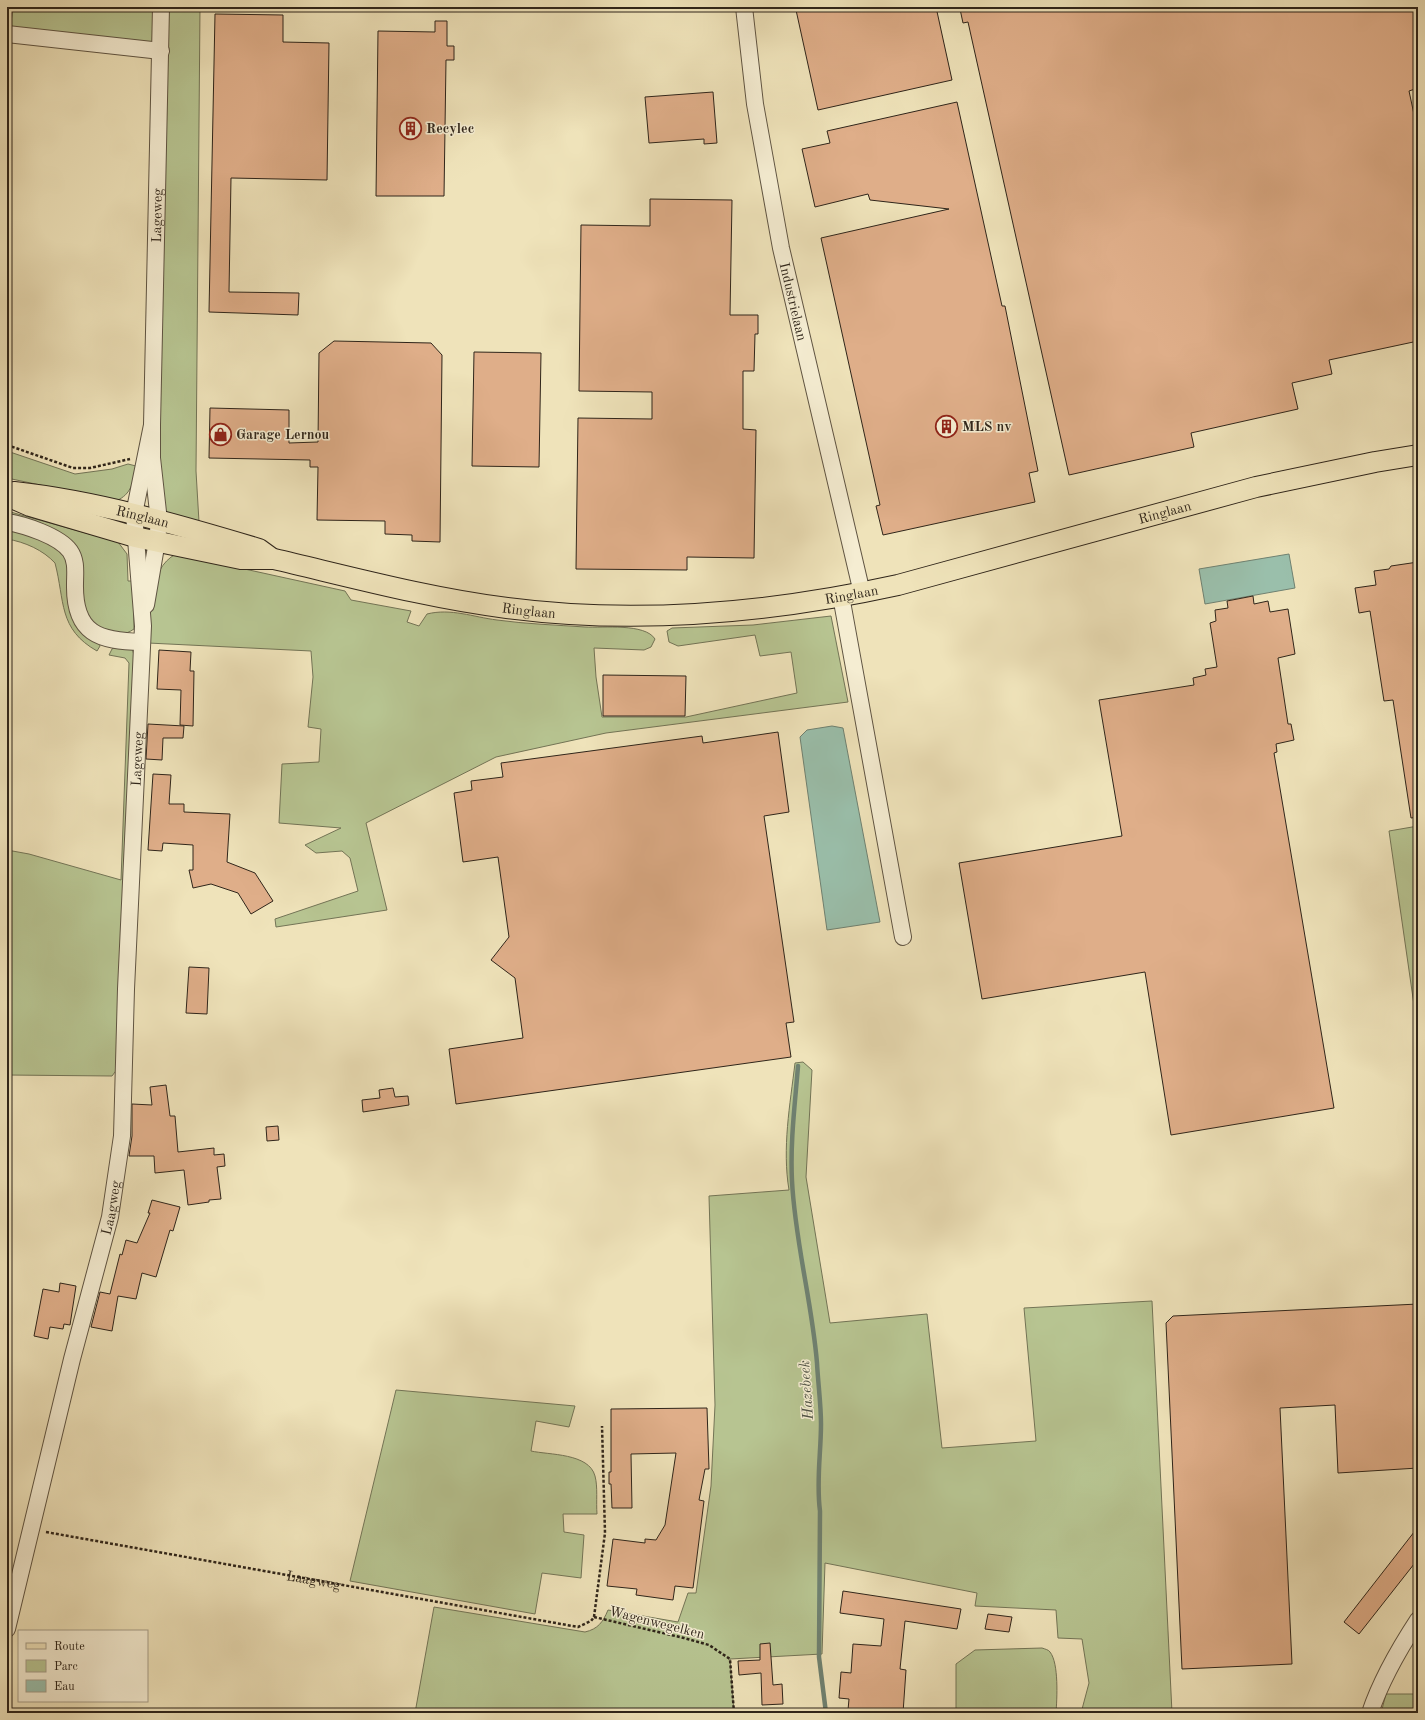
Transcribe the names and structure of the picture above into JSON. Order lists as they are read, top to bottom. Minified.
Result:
{"streets":{"main road":["Ringlaan"],"street":["Lageweg","Industrielaan","Laagweg"],"path":["Wagenwegelken"]},"crossings":[["Lageweg","Ringlaan"],["Lageweg","Laagweg"],["Industrielaan","Ringlaan"],["Laagweg","Wagenwegelken"]],"water":["Hazebeek"],"places":{"building":["Recylec","MLS nv"],"shop":["Garage Lernou"]},"legend":["Route","Parc","Eau"]}
